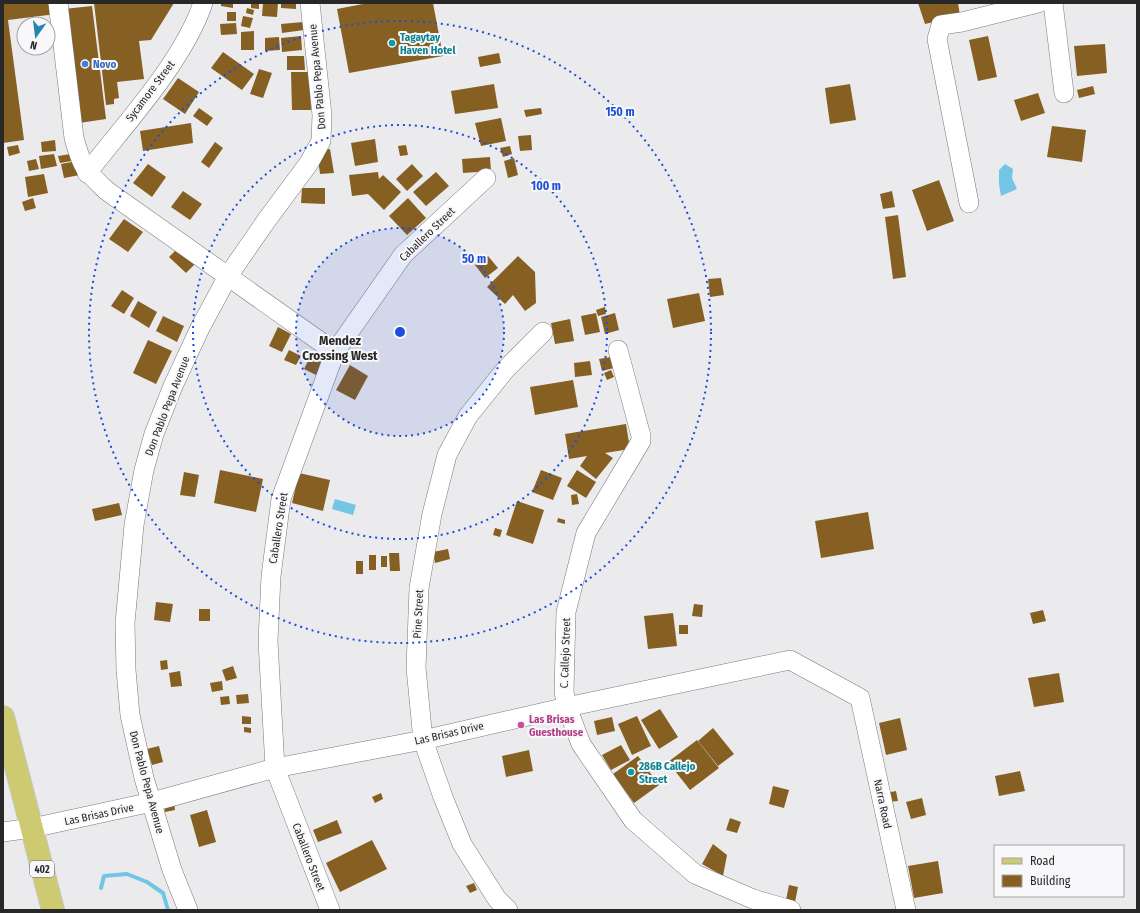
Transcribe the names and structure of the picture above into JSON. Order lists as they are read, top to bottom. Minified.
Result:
{"streets":{"main road":["402"],"street":["Don Pablo Pepa Avenue","Sycamore Street","Caballero Street","Pine Street","C. Callejo Street","Las Brisas Drive","Narra Road"]},"crossings":[["Don Pablo Pepa Avenue","Las Brisas Drive"],["Caballero Street","Las Brisas Drive"],["Pine Street","Las Brisas Drive"],["C. Callejo Street","Las Brisas Drive"],["Las Brisas Drive","Narra Road"],["Las Brisas Drive","402"]],"districts":["Mendez Crossing West"],"places":["Tagaytay Haven Hotel","Novo","Las Brisas Guesthouse","286B Callejo Street"],"legend":["Road","Building"],"north":"bottom","rings":["150 m","100 m","50 m"]}
